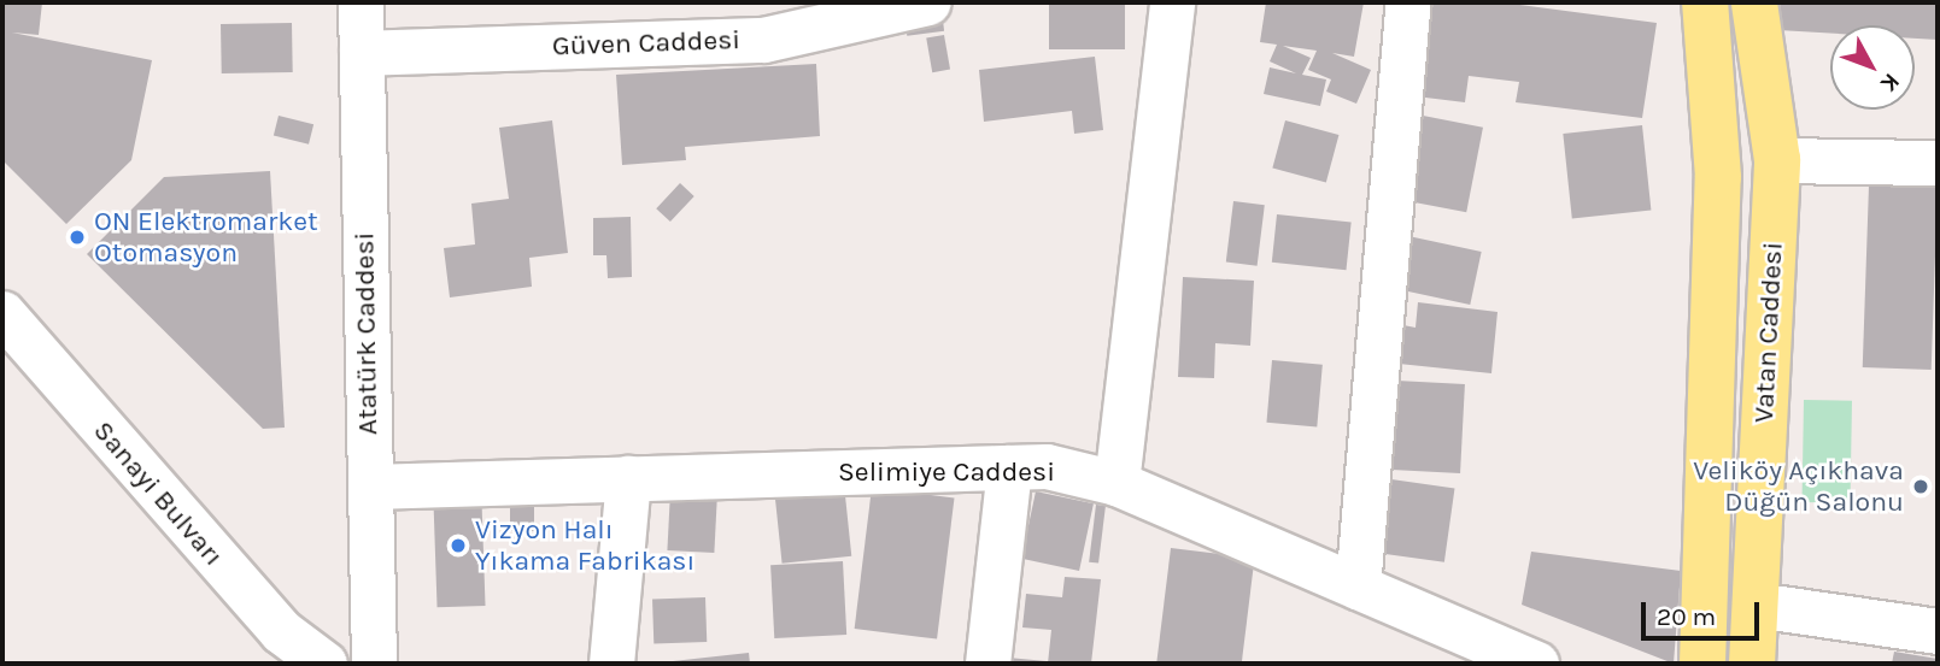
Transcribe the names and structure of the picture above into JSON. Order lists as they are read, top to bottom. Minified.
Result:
{"streets":{"main road":["Vatan Caddesi"],"street":["Güven Caddesi","Atatürk Caddesi","Selimiye Caddesi","Sanayi Bulvarı"]},"crossings":[["Güven Caddesi","Atatürk Caddesi"],["Atatürk Caddesi","Selimiye Caddesi"]],"places":["ON Elektromarket Otomasyon","Veliköy Açıkhava Düğün Salonu","Vizyon Halı Yıkama Fabrikası"],"scale_bar":"20 m","north":"bottom right"}
